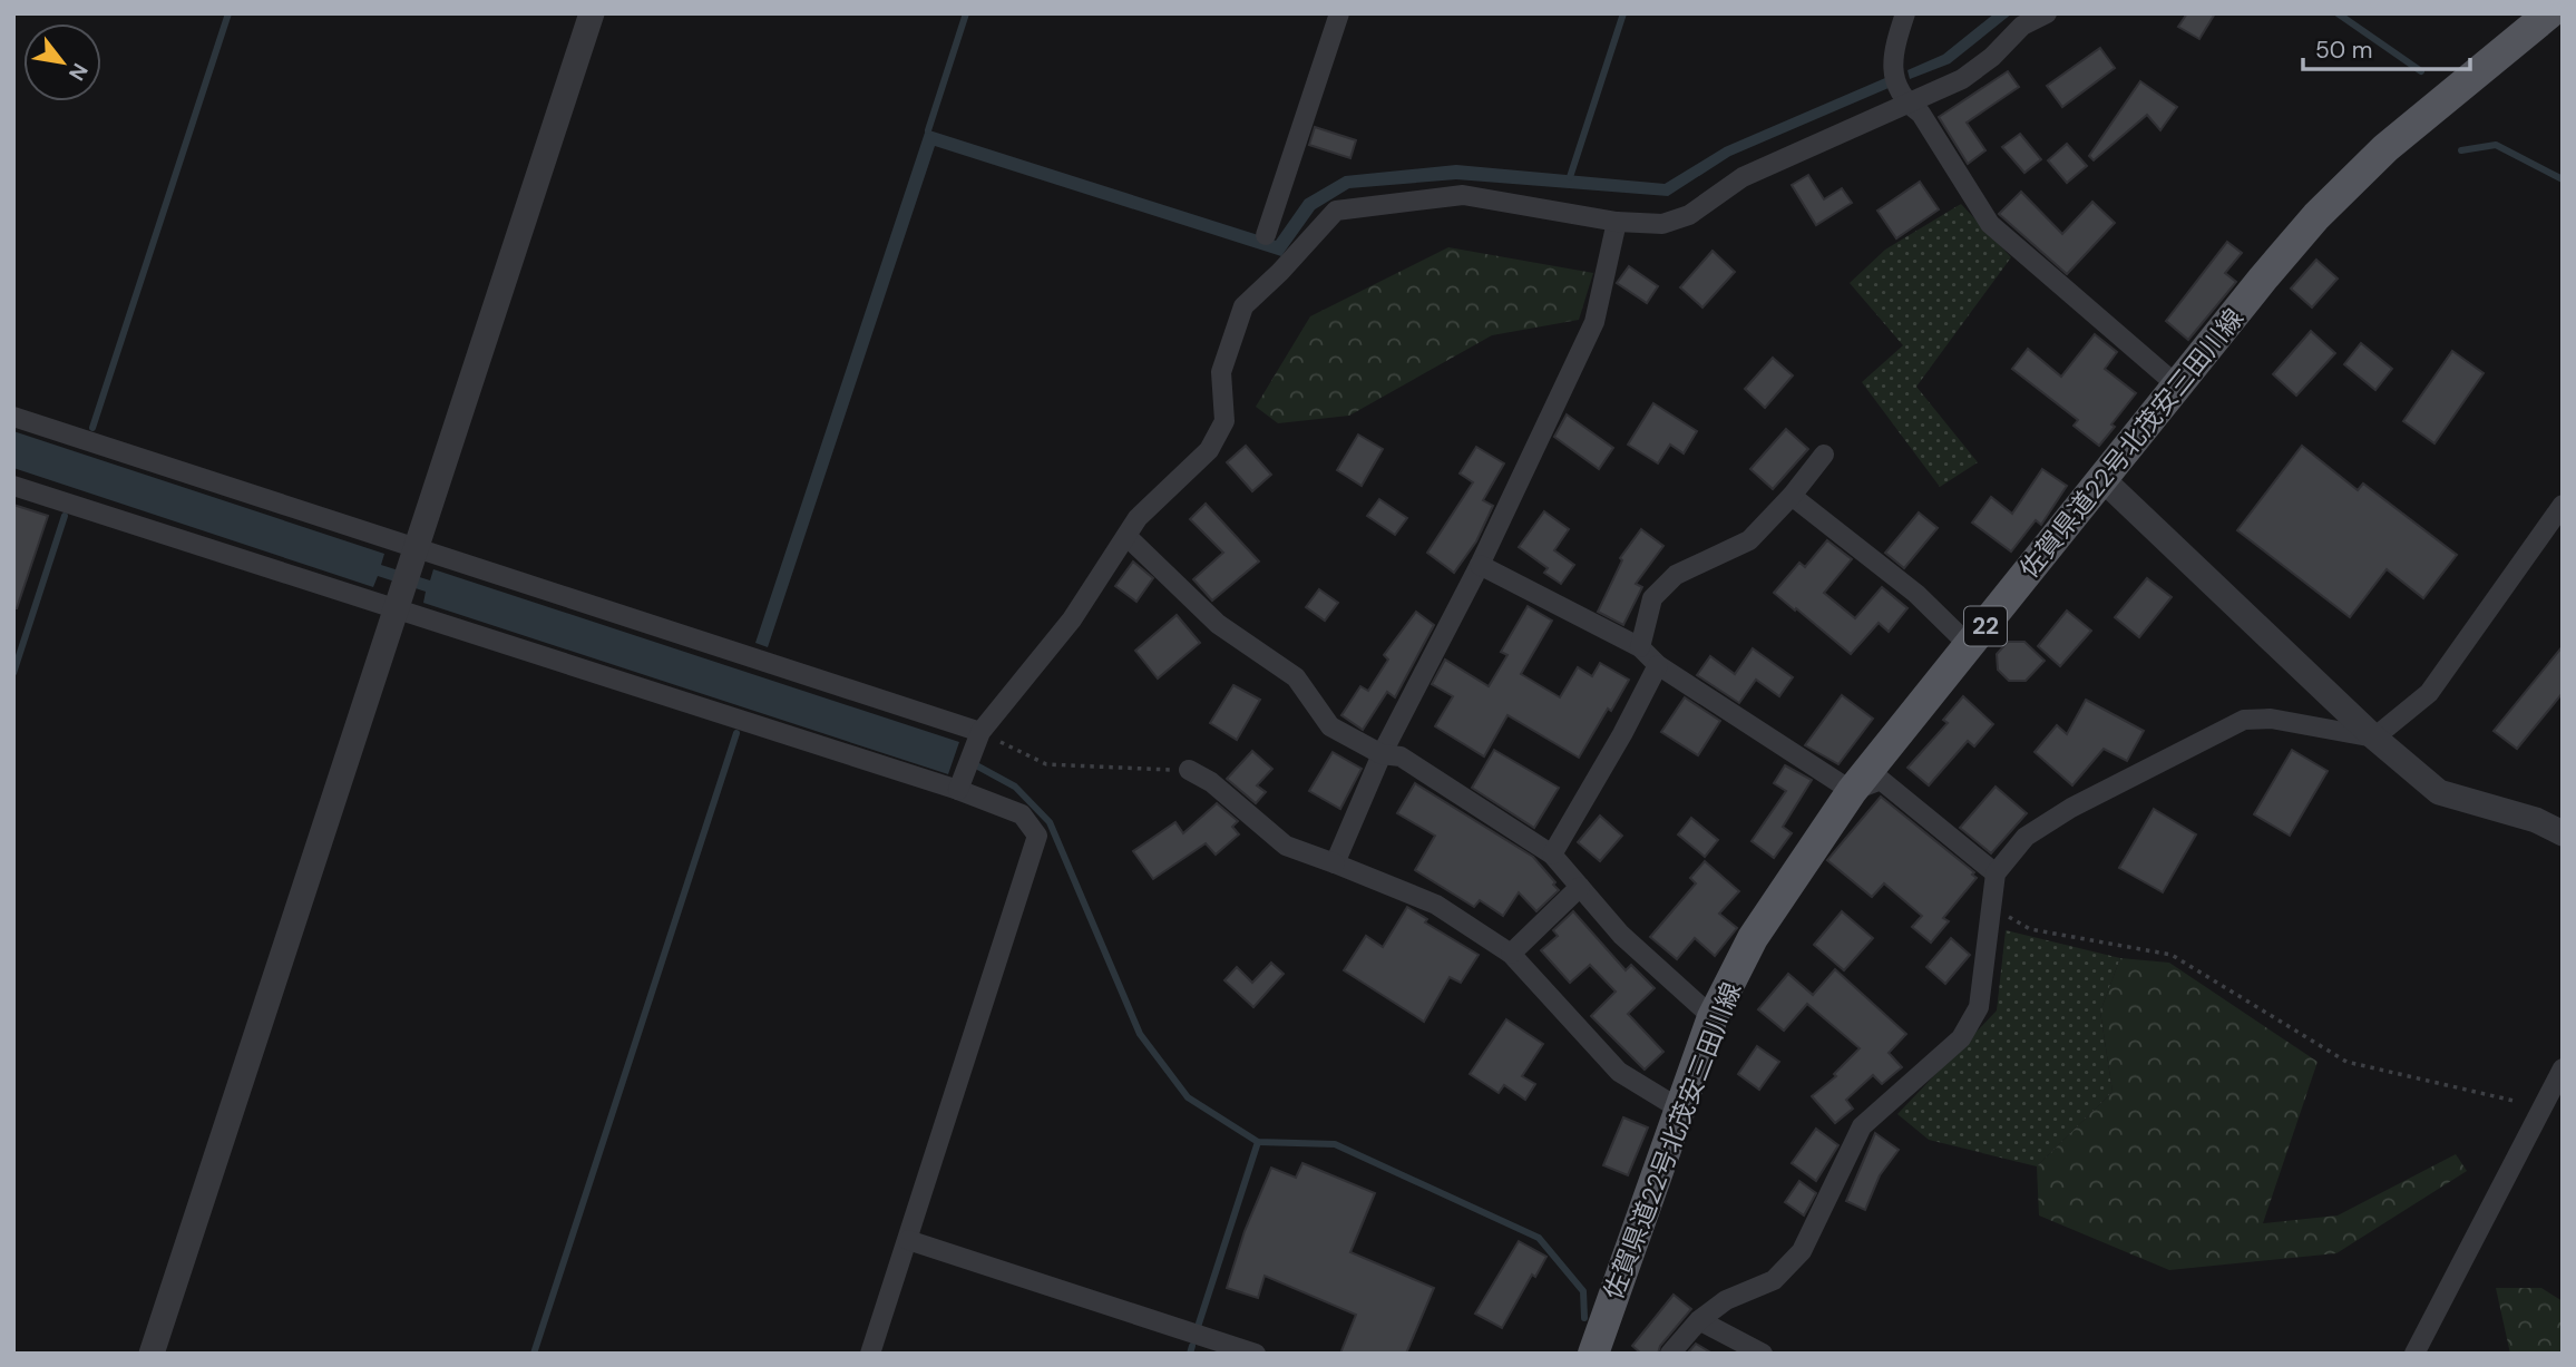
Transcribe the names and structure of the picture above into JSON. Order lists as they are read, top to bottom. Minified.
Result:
{"streets":{"main road":["佐賀県道22号北茂安三田川線","22"]},"scale_bar":"50 m","north":"bottom right"}
